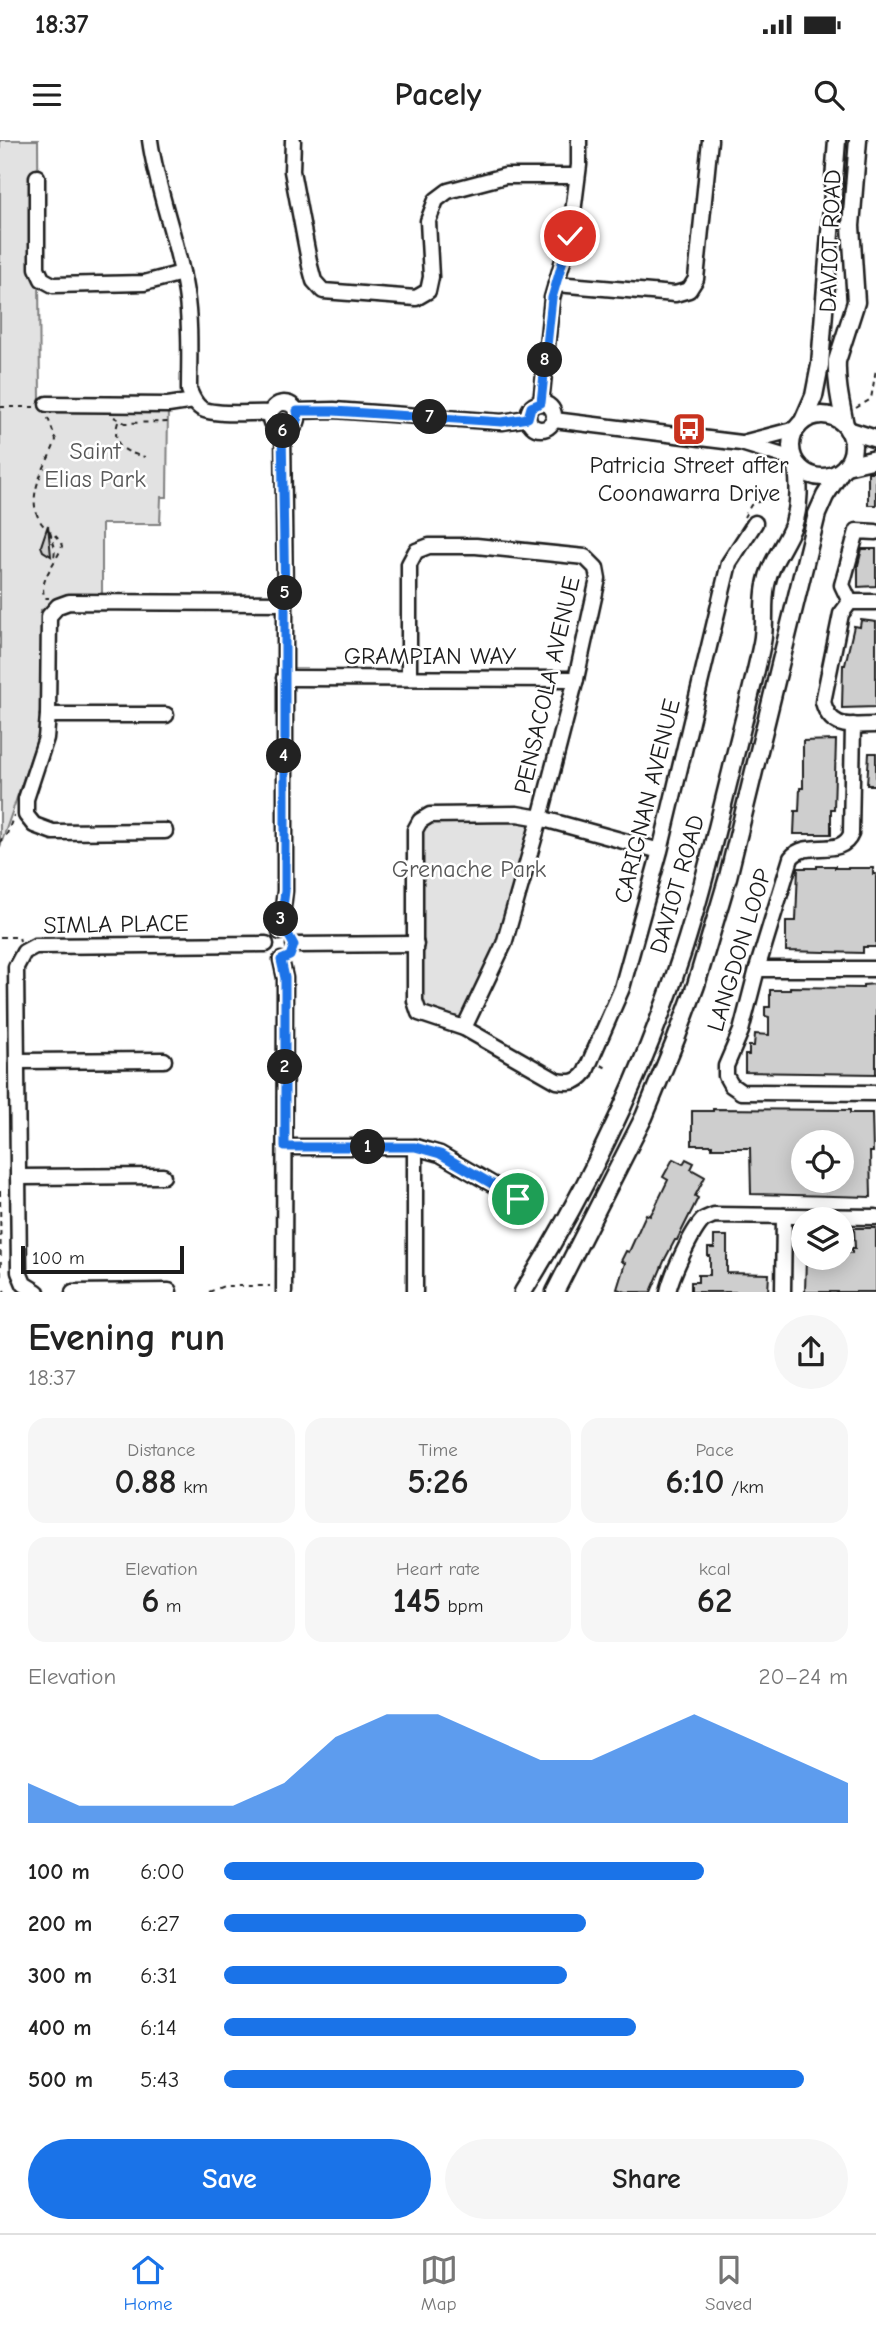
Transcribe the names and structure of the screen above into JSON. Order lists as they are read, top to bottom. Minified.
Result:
{"streets":{"street":["DAVIOT ROAD","GRAMPIAN WAY","PENSACOLA AVENUE","CARIGNAN AVENUE","SIMLA PLACE","LANGDON LOOP"]},"crossings":[["GRAMPIAN WAY","PENSACOLA AVENUE"],["PENSACOLA AVENUE","CARIGNAN AVENUE"]],"parks":["Saint Elias Park","Grenache Park"],"places":{"bus stop":["Patricia Street after Coonawarra Drive"]},"scale_bar":"100 m","page":{"status":"18:37","header":"Pacely","pins":["8","7","6","5","4","3","2","1"],"scale":"100 m","heading":["Evening run","18:37"],"stats":[["Distance","0.88 km"],["Time","5:26"],["Pace","6:10 /km"],["Elevation","6 m"],["Heart rate","145 bpm"],["kcal","62"]],"chart":["Elevation","20–24 m"],"list":[{"name":"100 m","note":"6:00"},{"name":"200 m","note":"6:27"},{"name":"300 m","note":"6:31"},{"name":"400 m","note":"6:14"},{"name":"500 m","note":"5:43"}],"buttons":["Save","Share"],"tabs":["Home","Map","Saved"]}}
